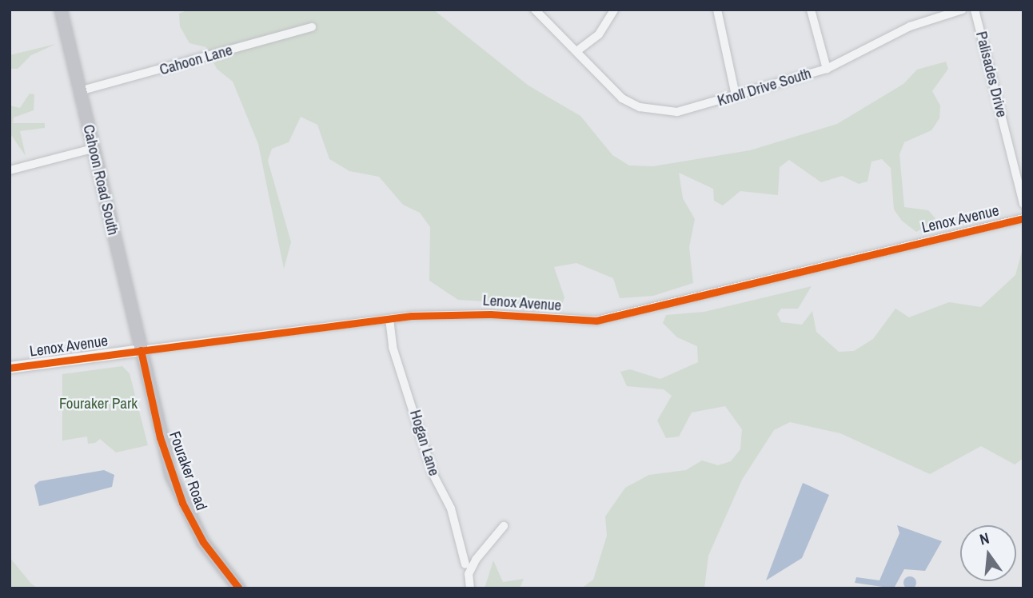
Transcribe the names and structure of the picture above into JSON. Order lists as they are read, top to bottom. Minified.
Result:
{"streets":{"main road":["Cahoon Road South","Fouraker Road"],"street":["Cahoon Lane","Palisades Drive","Knoll Drive South","Lenox Avenue","Hogan Lane"]},"crossings":[["Cahoon Lane","Cahoon Road South"],["Cahoon Road South","Lenox Avenue"],["Cahoon Road South","Fouraker Road"],["Lenox Avenue","Hogan Lane"],["Lenox Avenue","Fouraker Road"]],"parks":["Fouraker Park"],"north":"top"}
